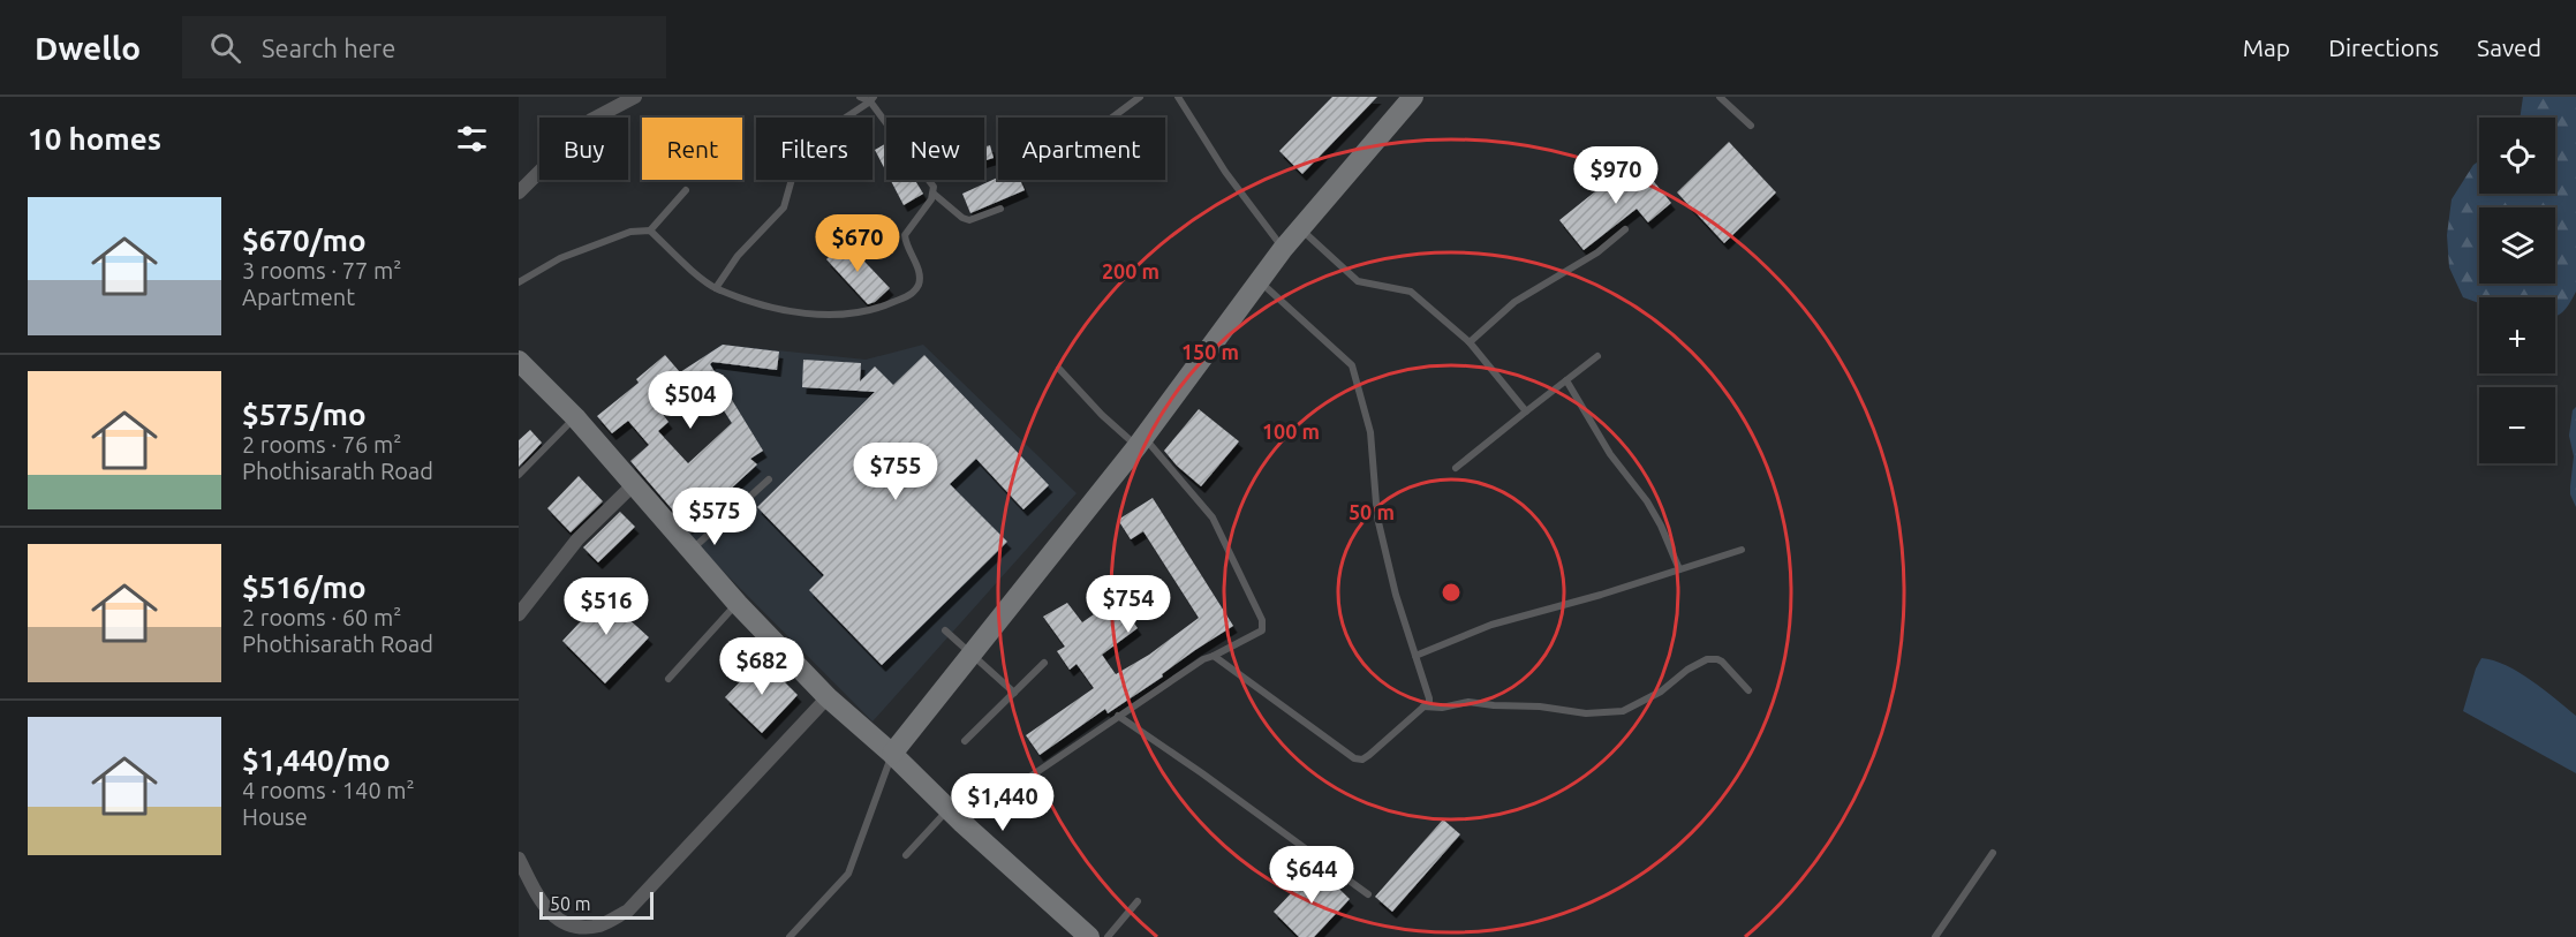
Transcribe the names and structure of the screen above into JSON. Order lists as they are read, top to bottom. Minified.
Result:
{"scale_bar":"50 m","page":{"header":"Dwello","search":"Search here","nav":["Map","Directions","Saved"],"heading":"10 homes","map_buttons":["+","−"],"chip":["Buy","Rent","Filters","New","Apartment"],"price":["$970","$670","$504","$755","$575","$754","$516","$682","$1,440","$644"],"list":[{"name":"$670/mo","note":"3 rooms · 77 m² · Apartment"},{"name":"$575/mo","note":"2 rooms · 76 m² · Phothisarath Road"},{"name":"$516/mo","note":"2 rooms · 60 m² · Phothisarath Road"},{"name":"$1,440/mo","note":"4 rooms · 140 m² · House"}],"scale":"50 m"},"rings":["200 m","150 m","100 m","50 m"]}
